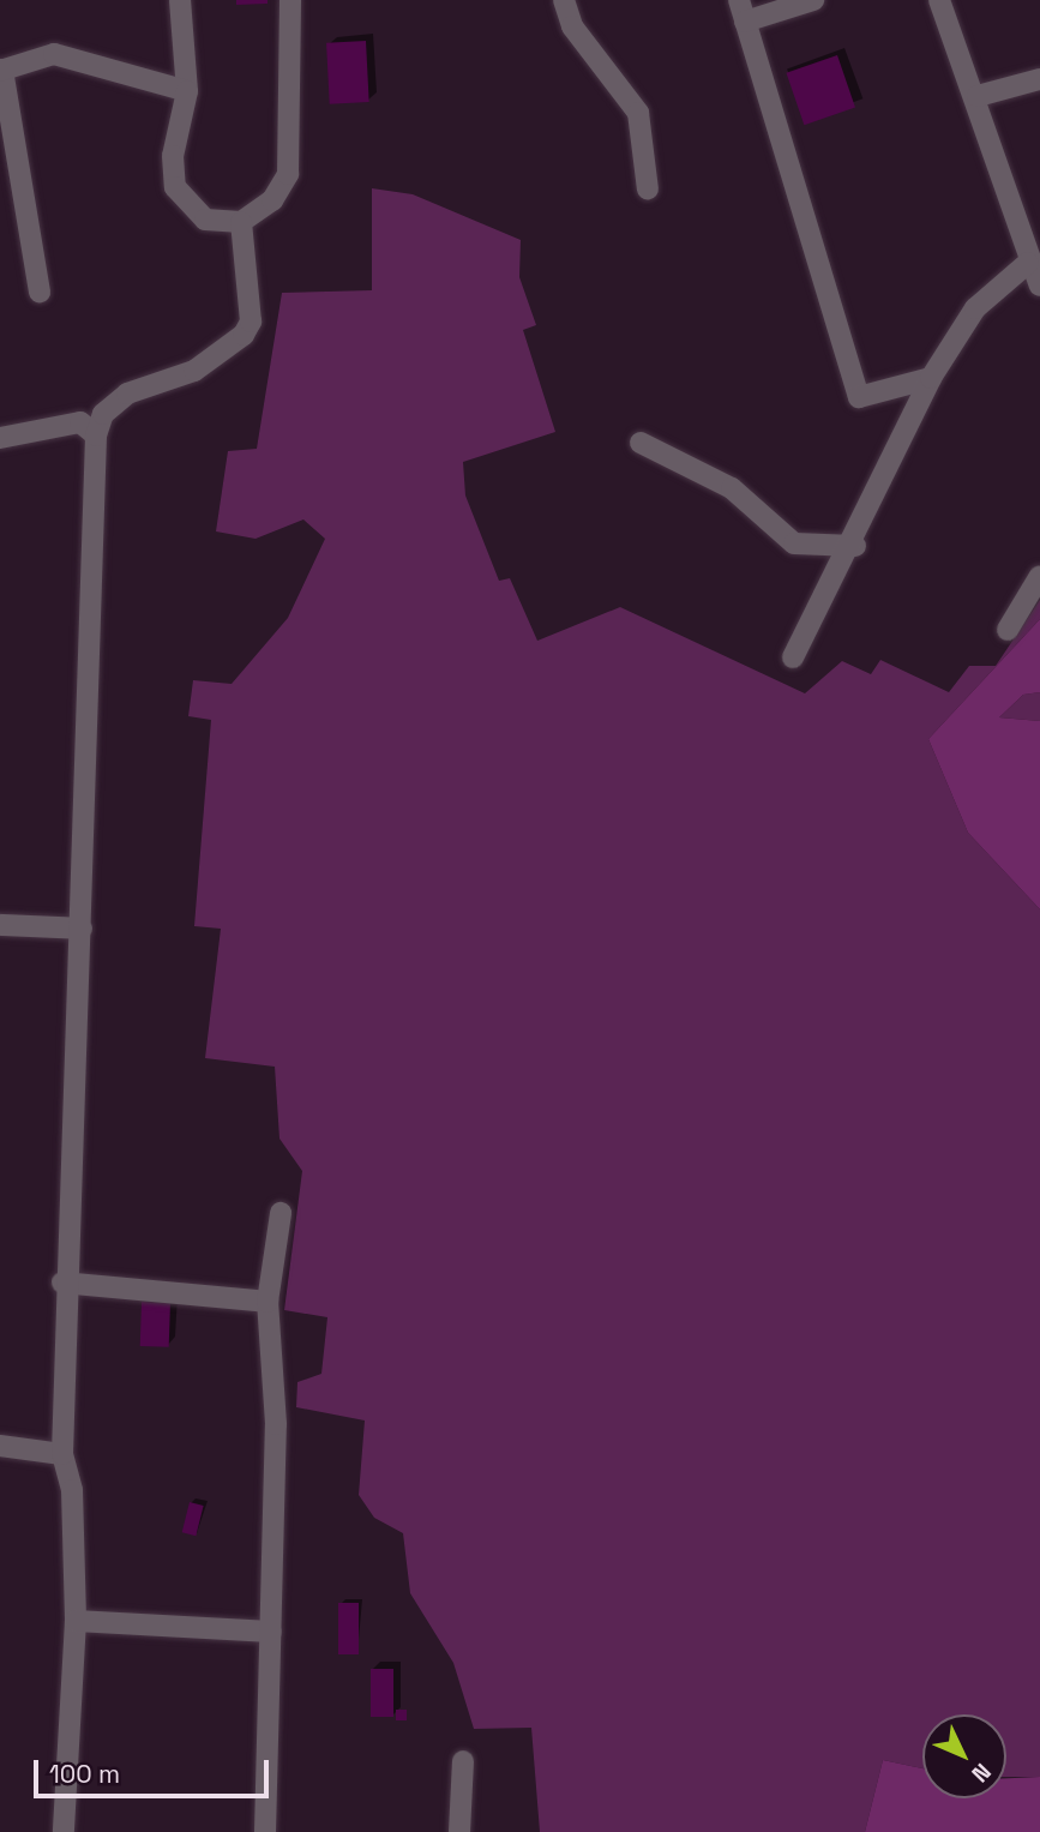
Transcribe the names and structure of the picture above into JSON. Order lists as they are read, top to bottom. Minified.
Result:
{"scale_bar":"100 m","north":"bottom right"}
